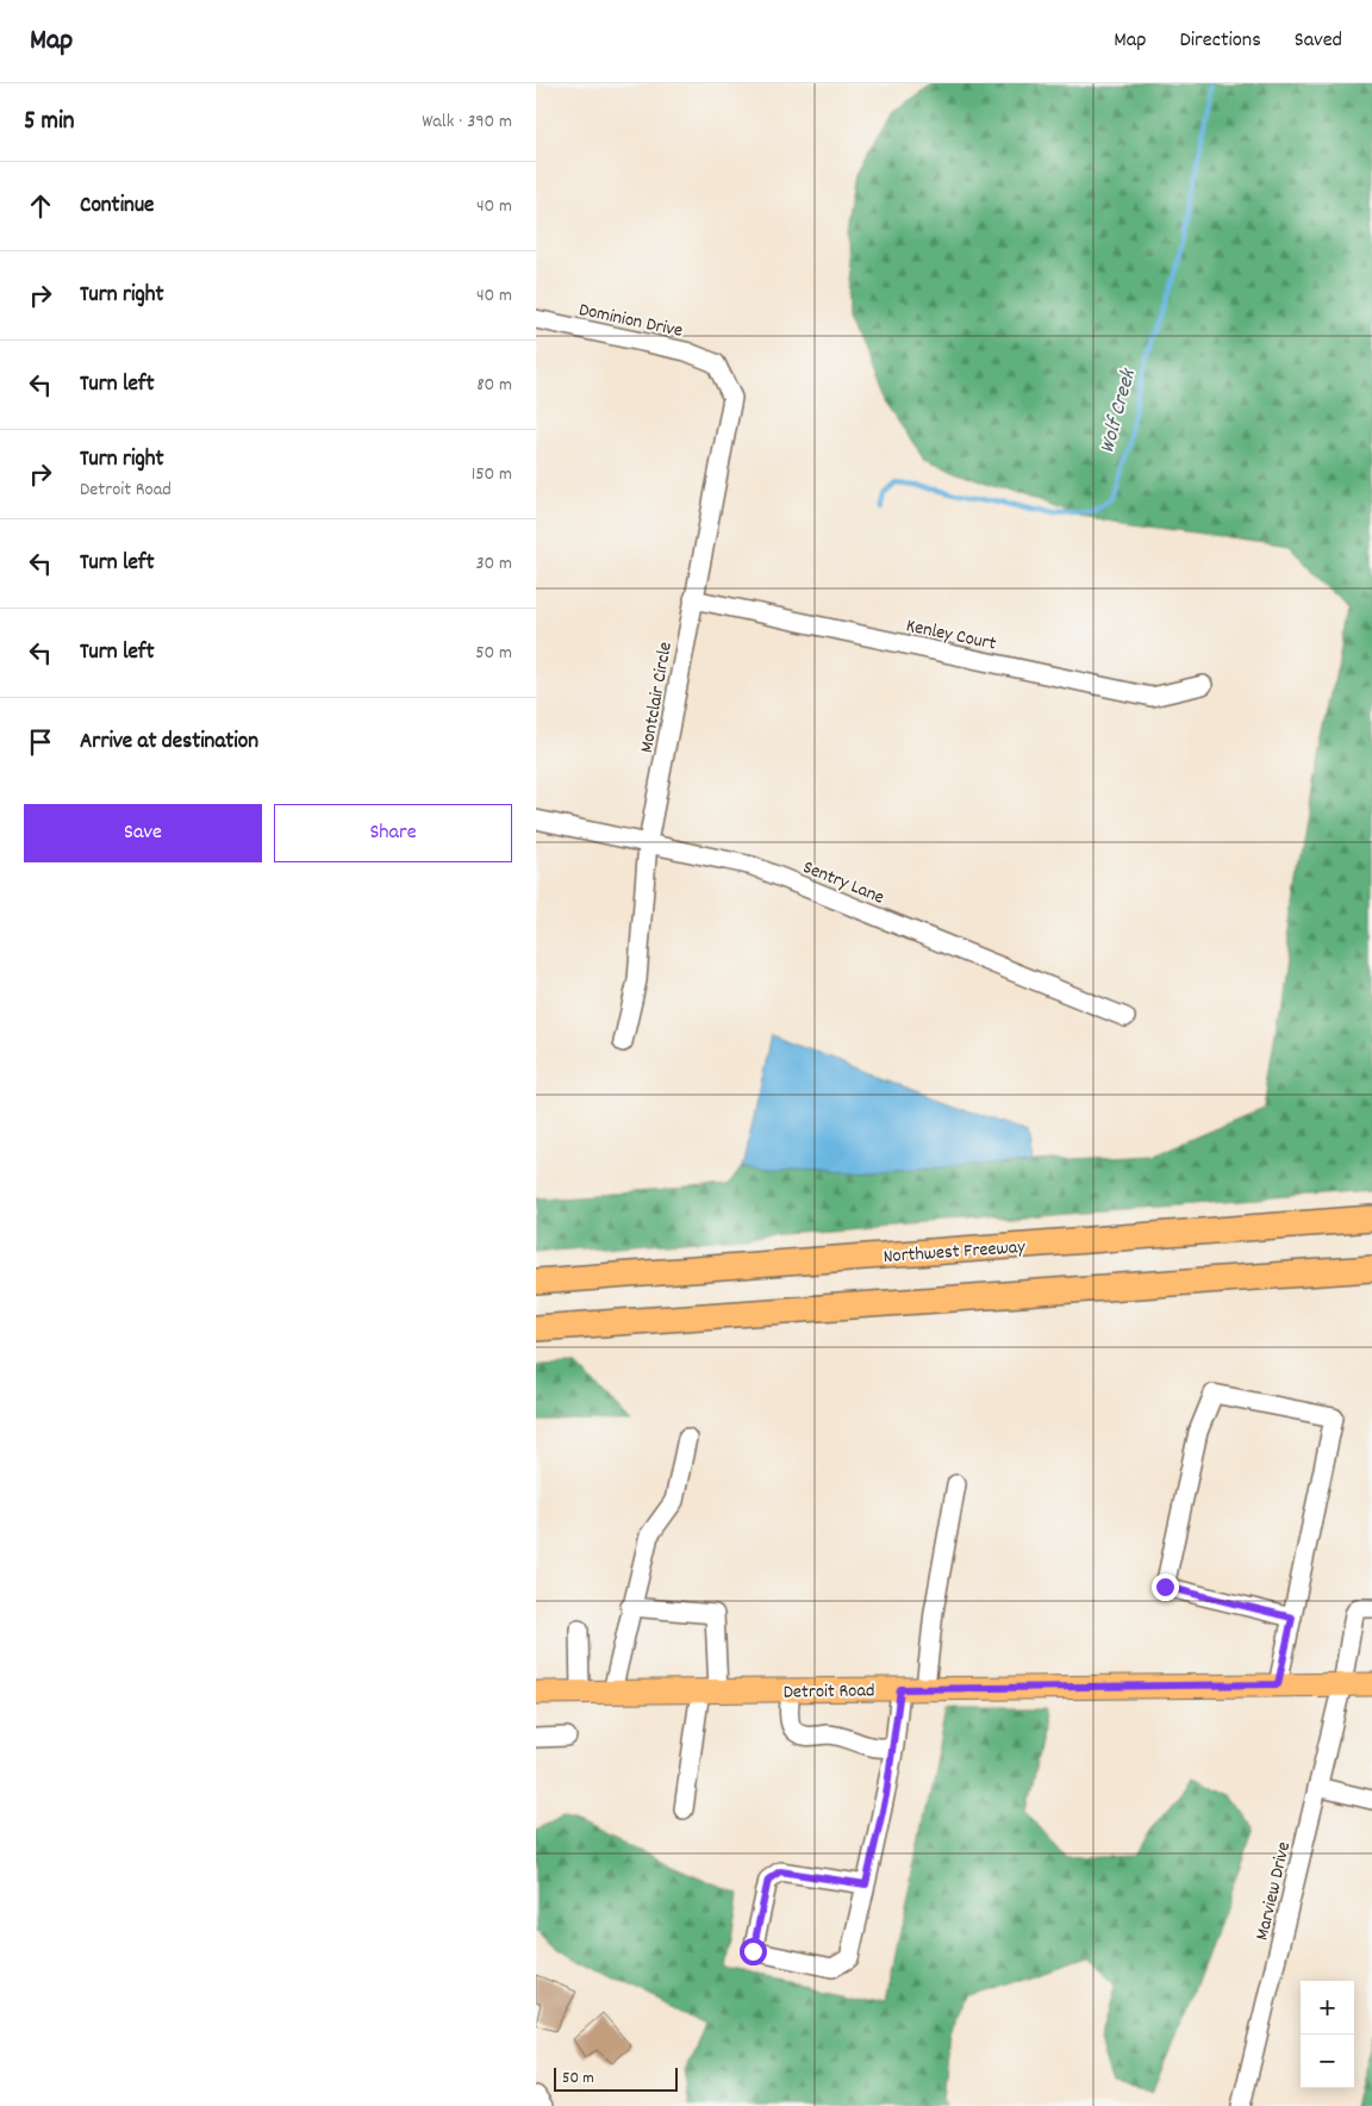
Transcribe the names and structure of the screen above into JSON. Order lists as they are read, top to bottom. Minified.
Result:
{"streets":{"highway":["Northwest Freeway"],"main road":["Detroit Road"],"street":["Dominion Drive","Kenley Court","Montclair Circle","Sentry Lane","Marview Drive"]},"crossings":[["Dominion Drive","Montclair Circle"],["Kenley Court","Montclair Circle"],["Montclair Circle","Sentry Lane"],["Detroit Road","Marview Drive"]],"water":["Wolf Creek"],"scale_bar":"50 m","page":{"header":"Map","nav":["Map","Directions","Saved"],"heading":["5 min","Walk · 390 m"],"list":[["Continue","40 m"],["Turn right","40 m"],["Turn left","80 m"],["Turn right","Detroit Road","150 m"],["Turn left","30 m"],["Turn left","50 m"],"Arrive at destination"],"buttons":["Save","Share"],"map_buttons":["+","−"],"scale":"50 m"}}
